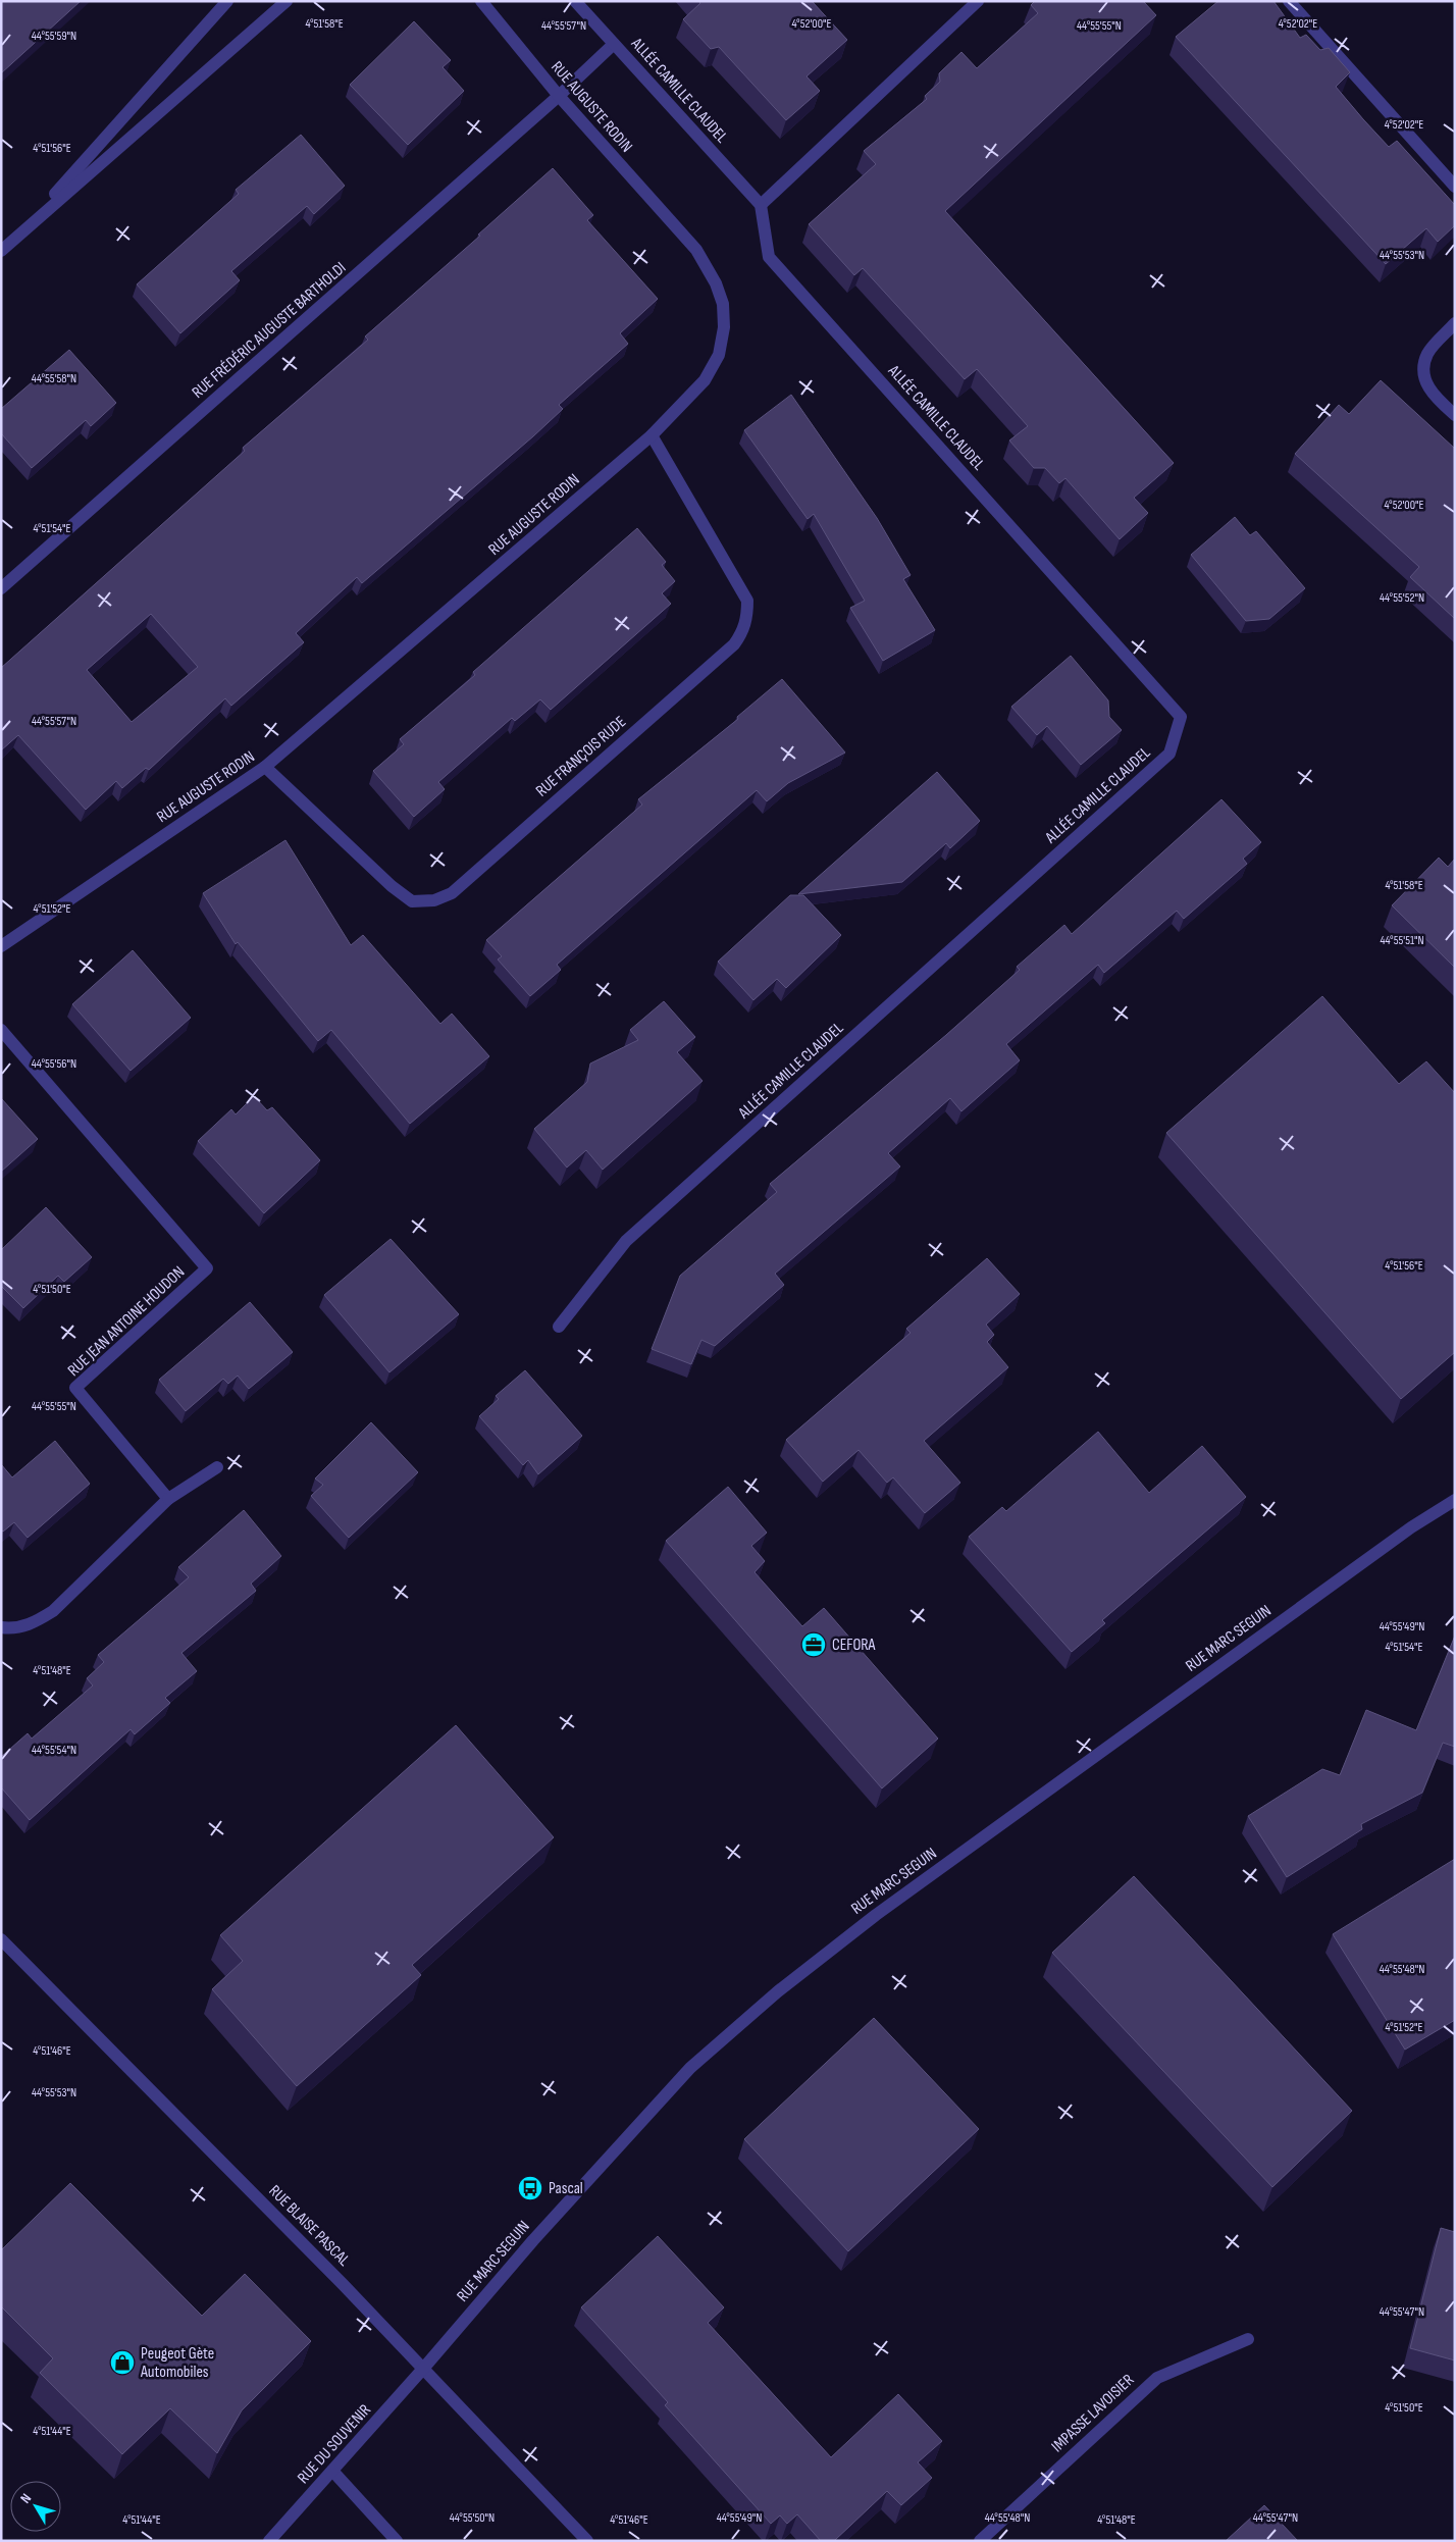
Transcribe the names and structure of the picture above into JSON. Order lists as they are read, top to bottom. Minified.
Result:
{"streets":{"street":["ALLÉE CAMILLE CLAUDEL","RUE AUGUSTE RODIN","RUE FRÉDÉRIC AUGUSTE BARTHOLDI","RUE FRANÇOIS RUDE","RUE JEAN ANTOINE HOUDON","RUE MARC SEGUIN","RUE BLAISE PASCAL","IMPASSE LAVOISIER","RUE DU SOUVENIR"]},"crossings":[["ALLÉE CAMILLE CLAUDEL","RUE AUGUSTE RODIN"],["ALLÉE CAMILLE CLAUDEL","RUE FRÉDÉRIC AUGUSTE BARTHOLDI"],["RUE AUGUSTE RODIN","RUE FRÉDÉRIC AUGUSTE BARTHOLDI"],["RUE AUGUSTE RODIN","RUE FRANÇOIS RUDE"],["RUE MARC SEGUIN","RUE BLAISE PASCAL"],["RUE MARC SEGUIN","RUE DU SOUVENIR"],["RUE BLAISE PASCAL","RUE DU SOUVENIR"]],"places":{"office":["CEFORA"],"bus stop":["Pascal"],"shop":["Peugeot Gète Automobiles"]},"north":"top left","coordinates":["4°51'58\"E","4°52'00\"E","4°52'02\"E","44°55'57\"N","44°55'55\"N","44°55'59\"N","4°51'56\"E","44°55'53\"N","44°55'58\"N","4°51'54\"E","44°55'52\"N","4°51'52\"E","44°55'51\"N","44°55'56\"N","4°51'50\"E","44°55'49\"N","4°51'48\"E","44°55'54\"N","44°55'48\"N","4°51'46\"E","44°55'47\"N","4°51'44\"E","44°55'50\"N"]}
